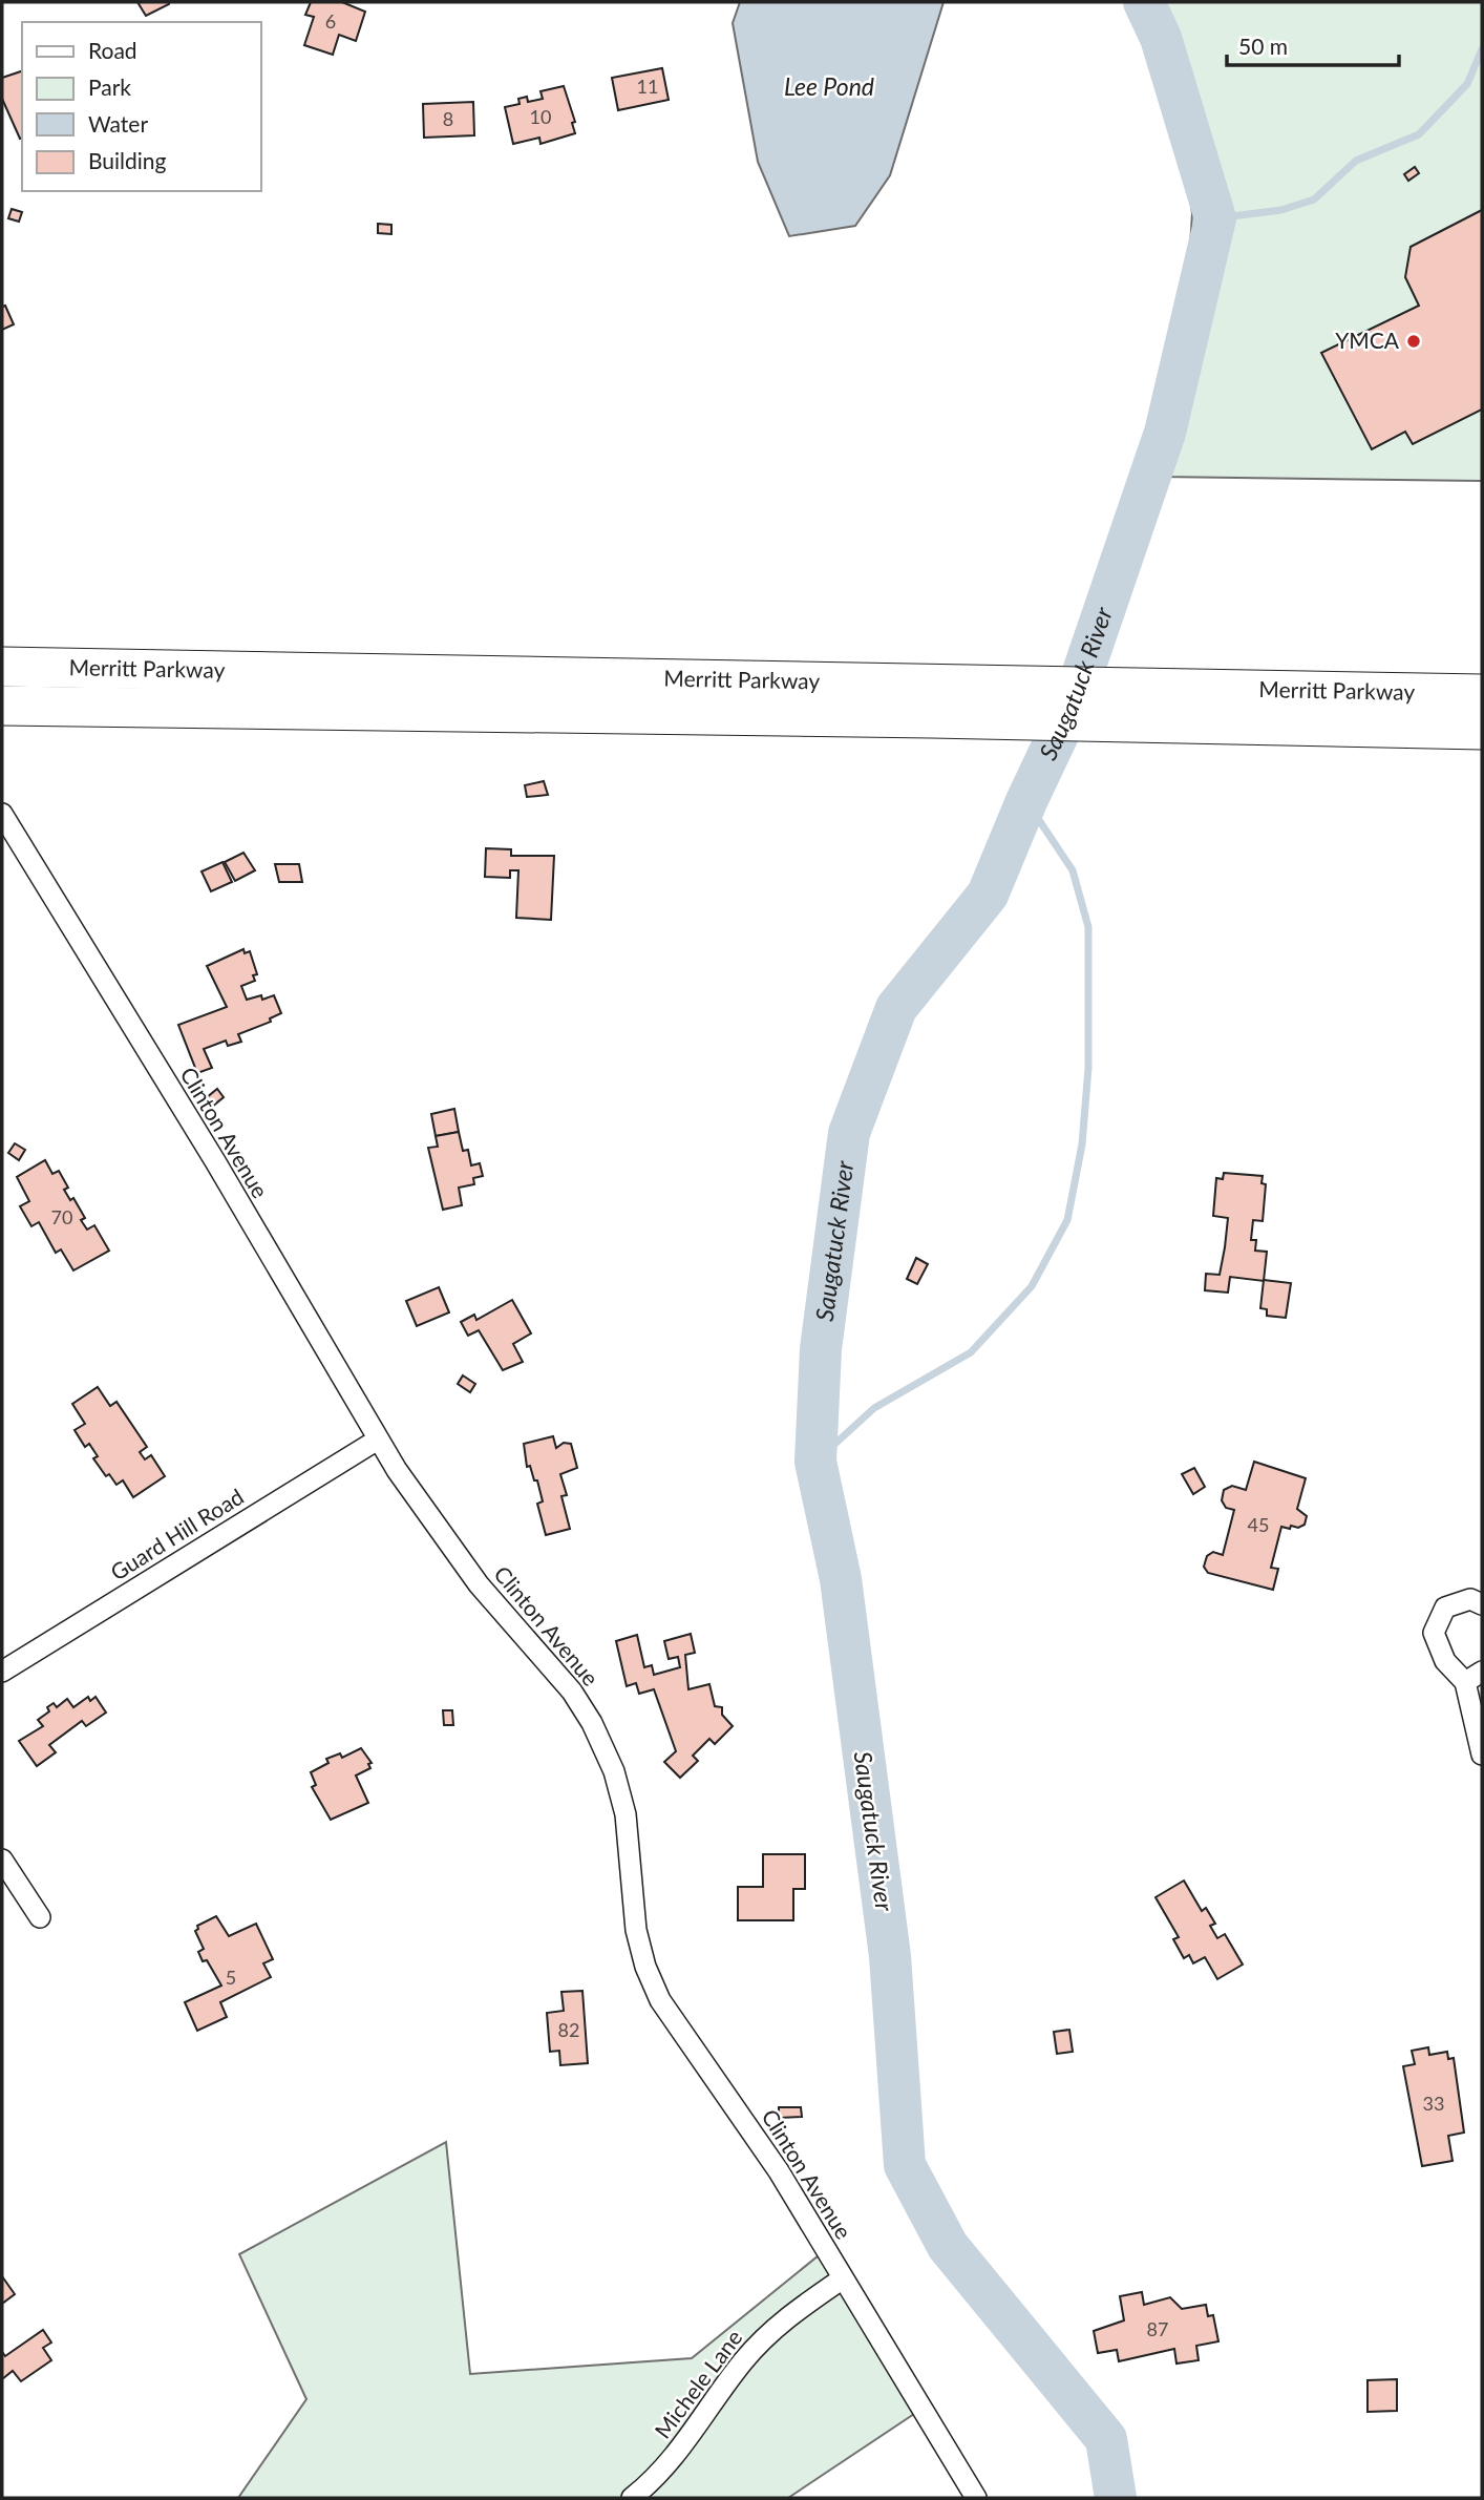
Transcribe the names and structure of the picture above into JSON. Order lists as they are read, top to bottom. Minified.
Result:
{"streets":{"highway":["Merritt Parkway"],"street":["Clinton Avenue","Guard Hill Road","Michele Lane"]},"crossings":[["Clinton Avenue","Guard Hill Road"],["Clinton Avenue","Michele Lane"]],"water":["Lee Pond","Saugatuck River"],"places":["YMCA"],"house_numbers":["6","11","10","8","70","45","5","82","33","87"],"legend":["Road","Park","Water","Building"],"scale_bar":"50 m"}
